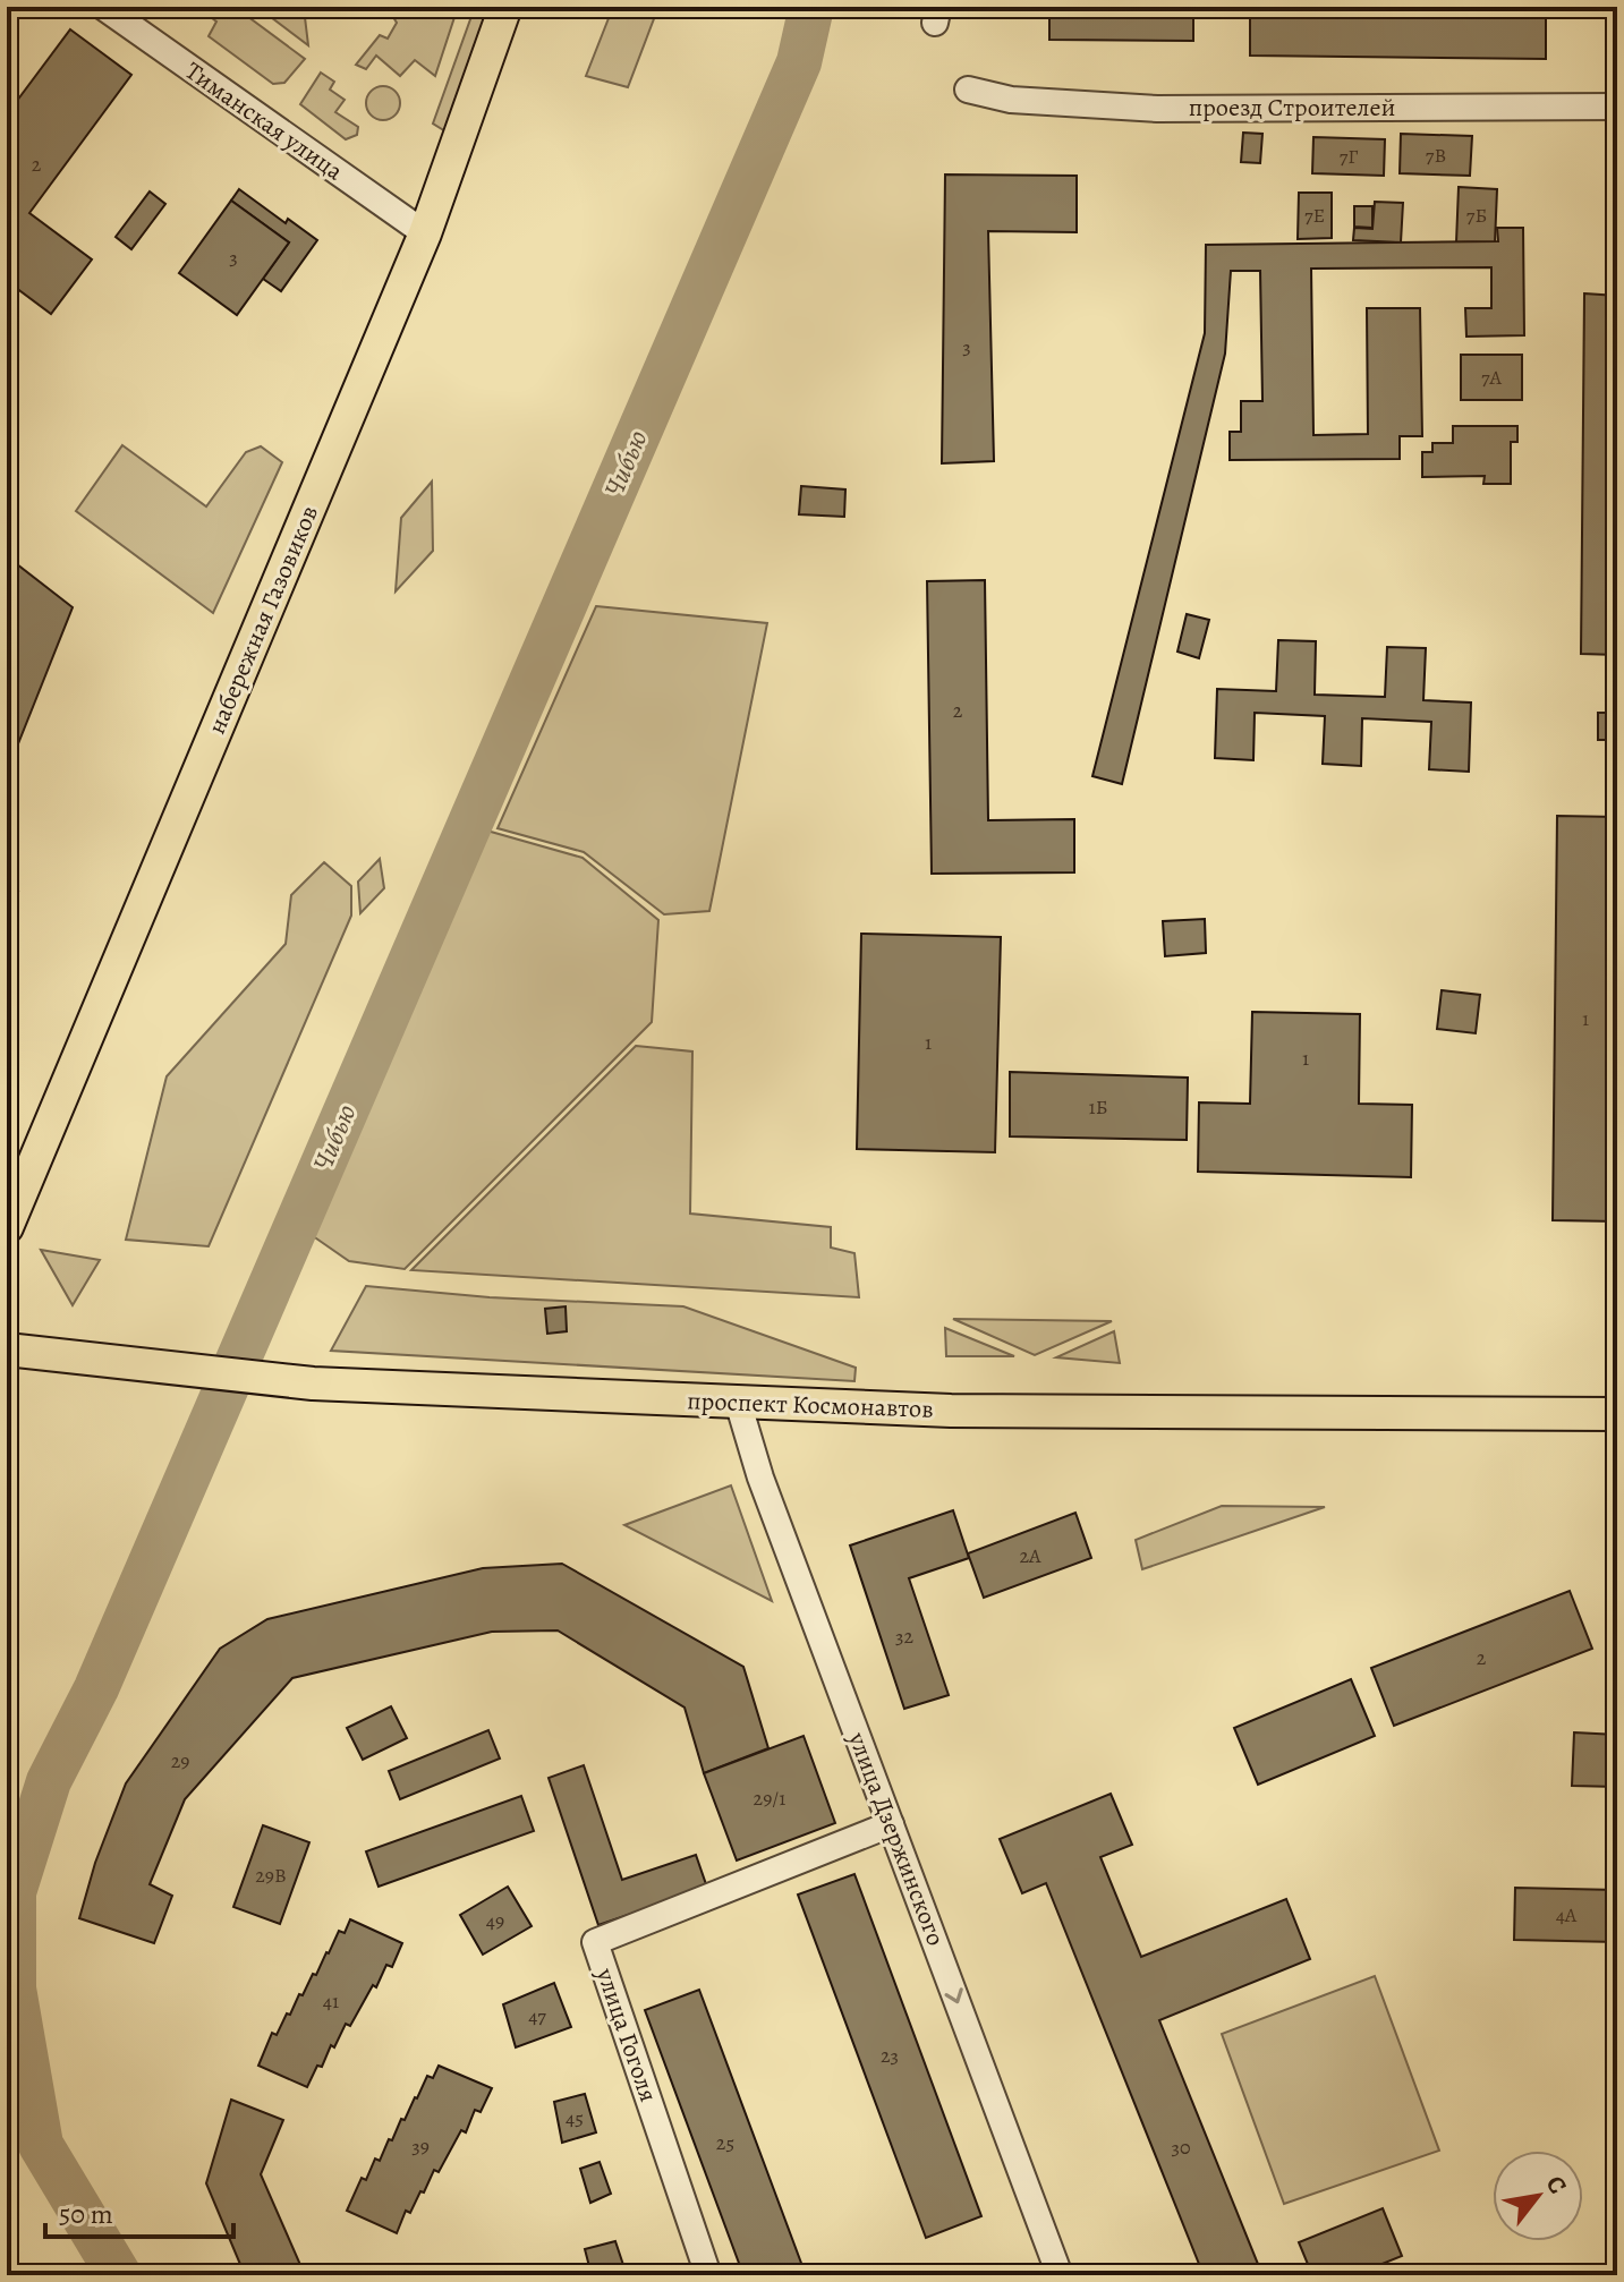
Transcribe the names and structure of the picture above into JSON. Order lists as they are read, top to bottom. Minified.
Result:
{"streets":{"main road":["набережная Газовиков","проспект Космонавтов"],"street":["проезд Строителей","Тиманская улица","улица Дзержинского","улица Гоголя"]},"crossings":[["Тиманская улица","набережная Газовиков"],["проспект Космонавтов","улица Дзержинского"],["улица Дзержинского","улица Гоголя"]],"one_way":["улица Дзержинского"],"water":["Чибью"],"house_numbers":["7В","7Г","2","7Е","7Б","3","3","7А","2","1","1","1","1Б","2А","32","2","29","29/1","29В","4А","49","41","47","23","45","25","39","30"],"scale_bar":"50 m","north":"top right"}
